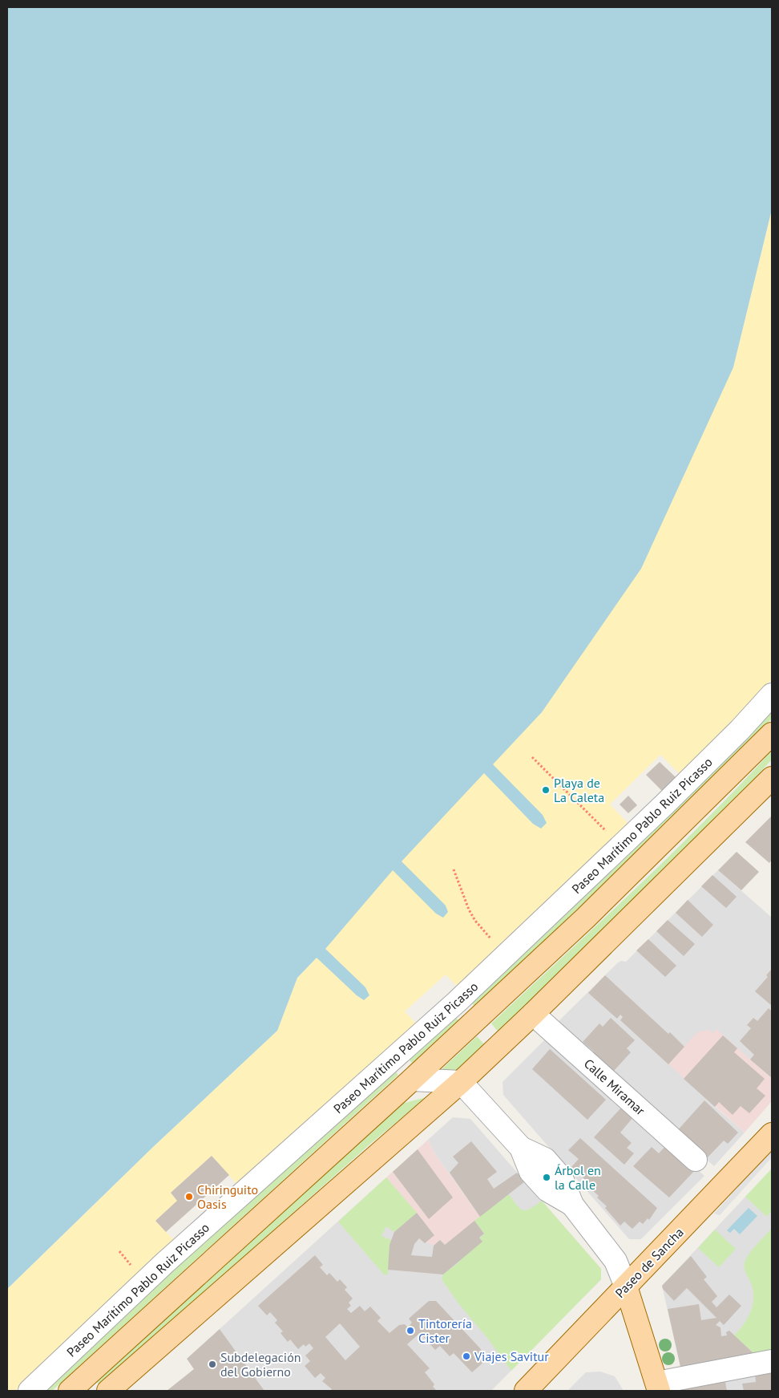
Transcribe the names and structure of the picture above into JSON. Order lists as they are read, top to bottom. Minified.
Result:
{"streets":{"main road":["Paseo Marítimo Pablo Ruiz Picasso","Paseo de Sancha"],"street":["Calle Miramar"]},"places":["Playa de La Caleta","Árbol en la Calle","Chiringuito Oasis","Tintorería Cister","Viajes Savitur","Subdelegación del Gobierno"]}
